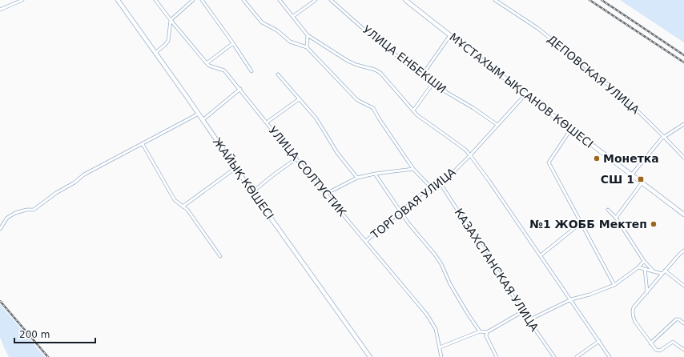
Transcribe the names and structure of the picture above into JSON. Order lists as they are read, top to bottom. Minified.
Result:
{"streets":{"street":["УЛИЦА ЕНБЕКШИ","ДЕПОВСКАЯ УЛИЦА","МҰСТАХЫМ ЫҚСАНОВ КӨШЕСІ","УЛИЦА СОЛТУСТИК","ЖАЙЫҚ КӨШЕСІ","ТОРГОВАЯ УЛИЦА","КАЗАХСТАНСКАЯ УЛИЦА"]},"crossings":[["УЛИЦА ЕНБЕКШИ","ТОРГОВАЯ УЛИЦА"],["МҰСТАХЫМ ЫҚСАНОВ КӨШЕСІ","ТОРГОВАЯ УЛИЦА"],["УЛИЦА СОЛТУСТИК","ТОРГОВАЯ УЛИЦА"],["ТОРГОВАЯ УЛИЦА","КАЗАХСТАНСКАЯ УЛИЦА"]],"places":{"other":["Монетка","№1 ЖОББ Мектеп"],"transit":["СШ 1"]},"scale_bar":"200 m"}
